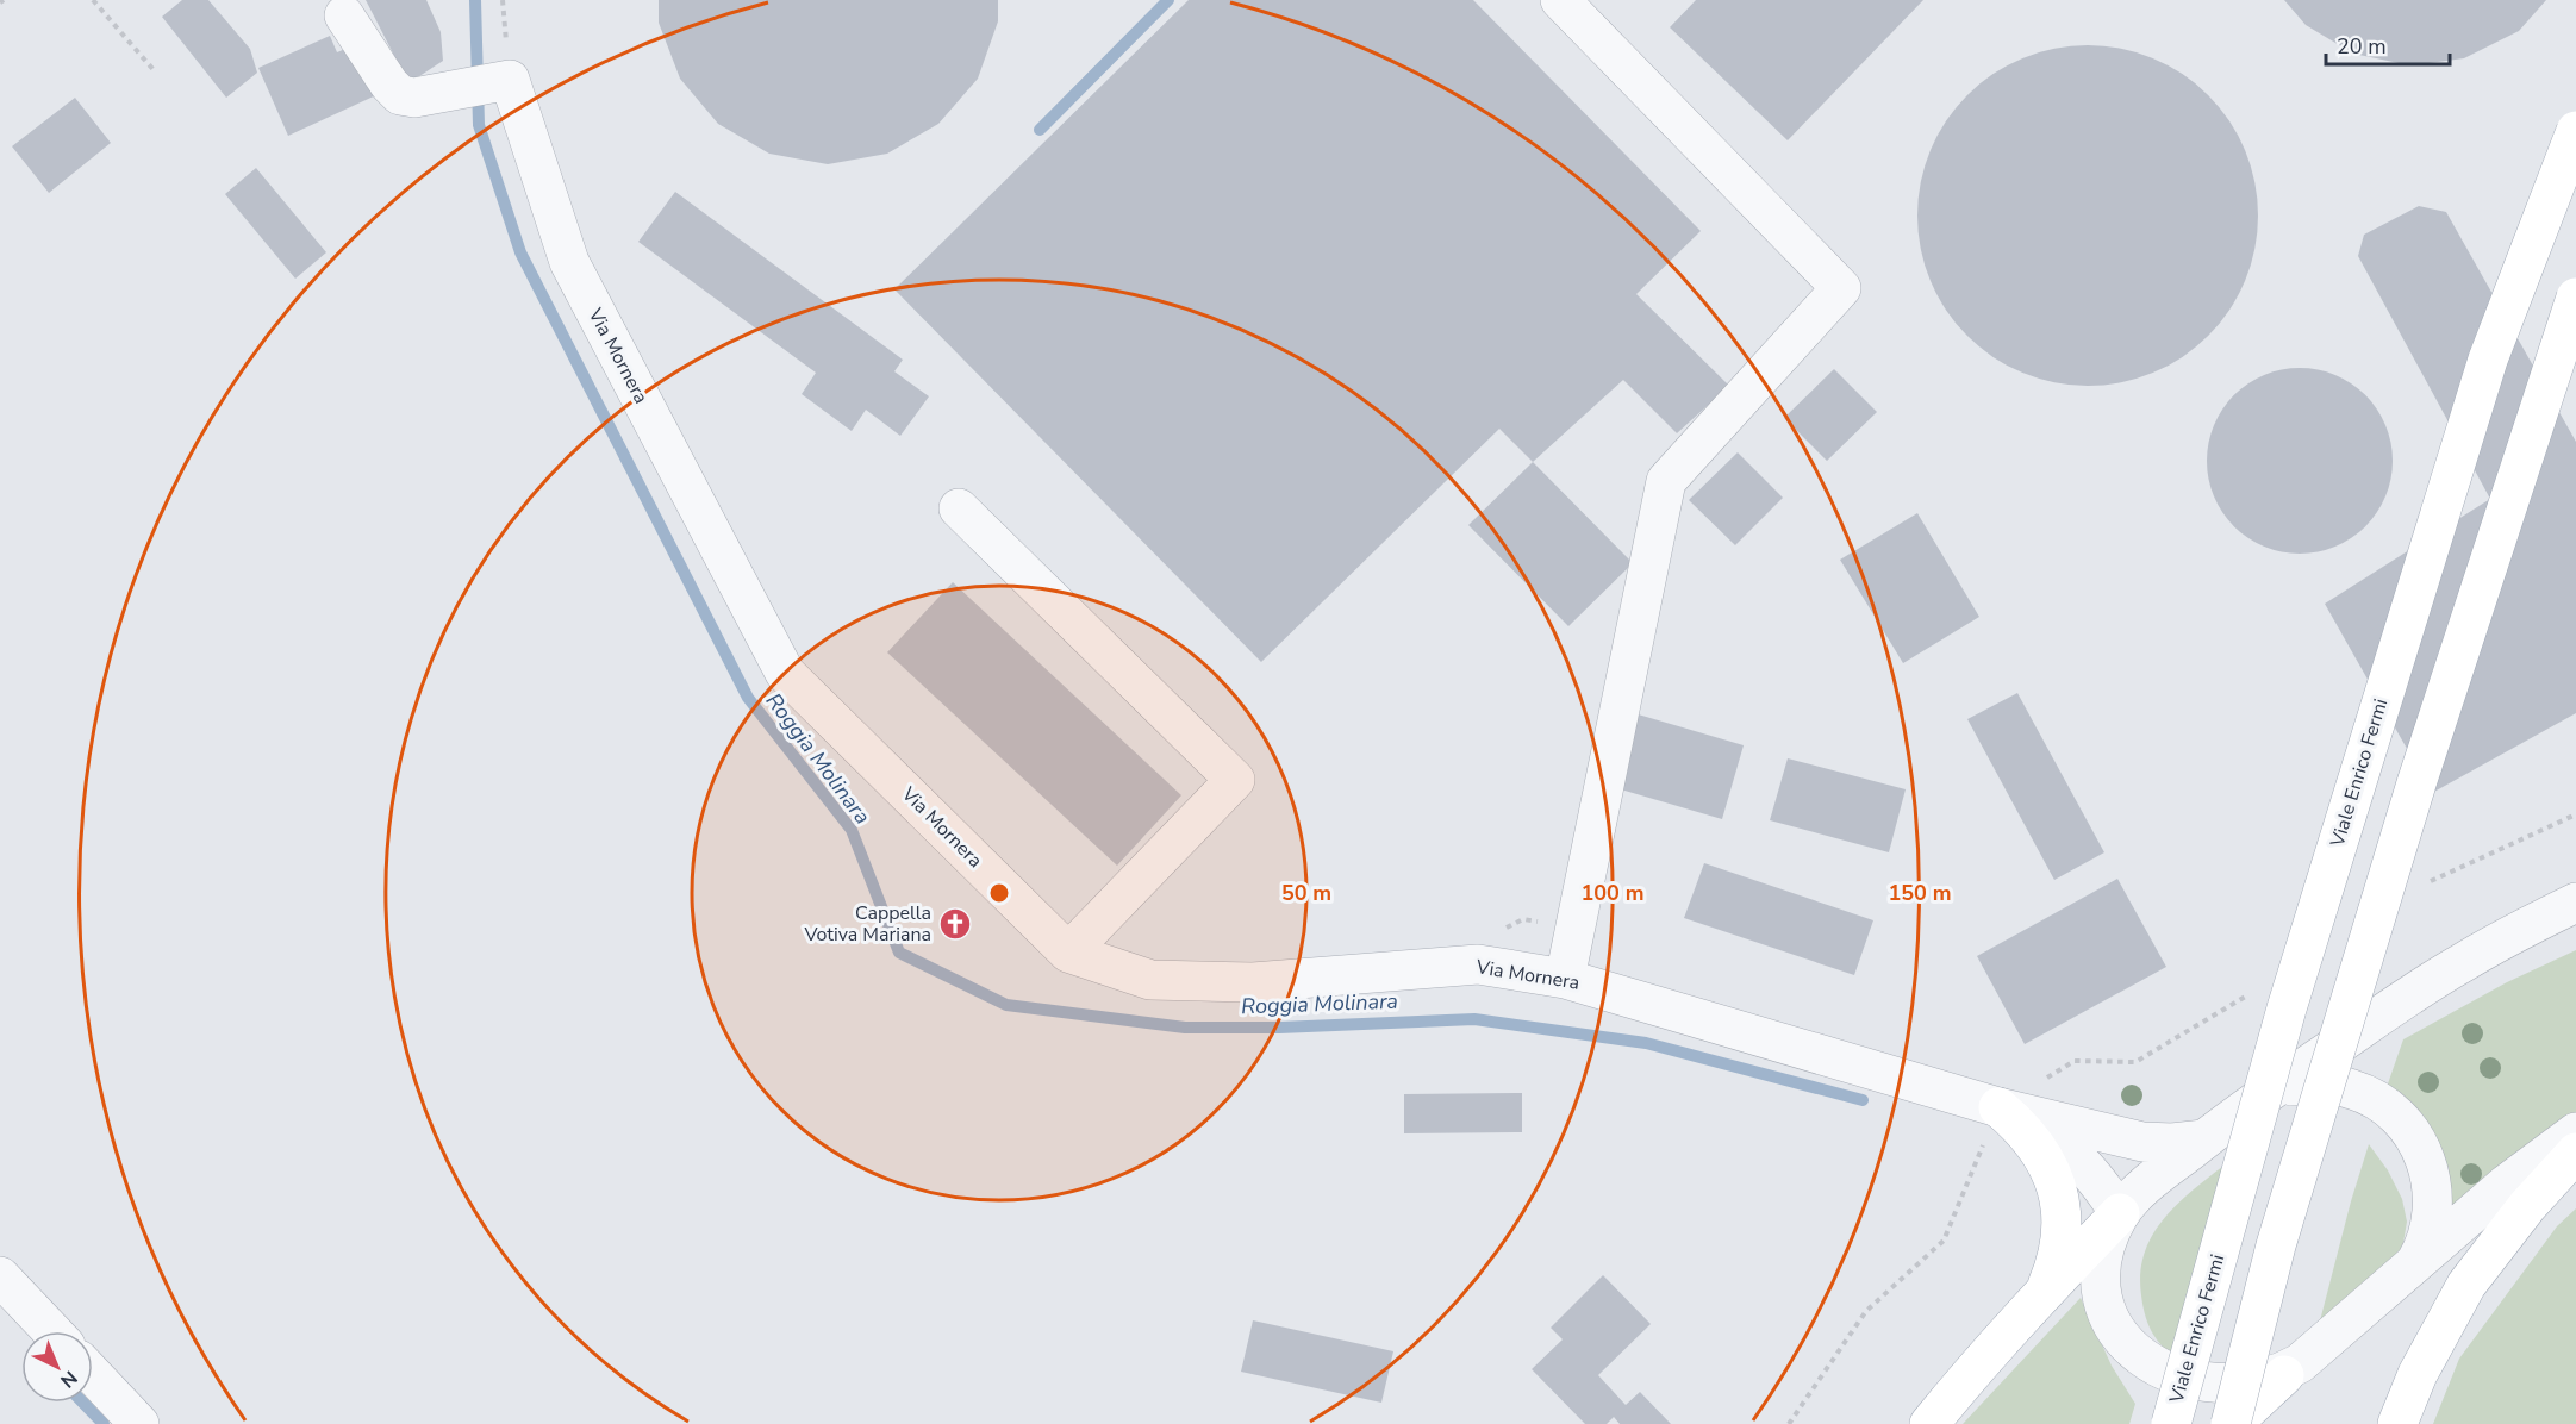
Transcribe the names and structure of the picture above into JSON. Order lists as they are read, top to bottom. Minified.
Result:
{"streets":{"main road":["Viale Enrico Fermi"],"street":["Via Mornera"]},"water":["Roggia Molinara"],"places":{"church":["Cappella Votiva Mariana"]},"scale_bar":"20 m","north":"bottom right","rings":["50 m","100 m","150 m"]}
